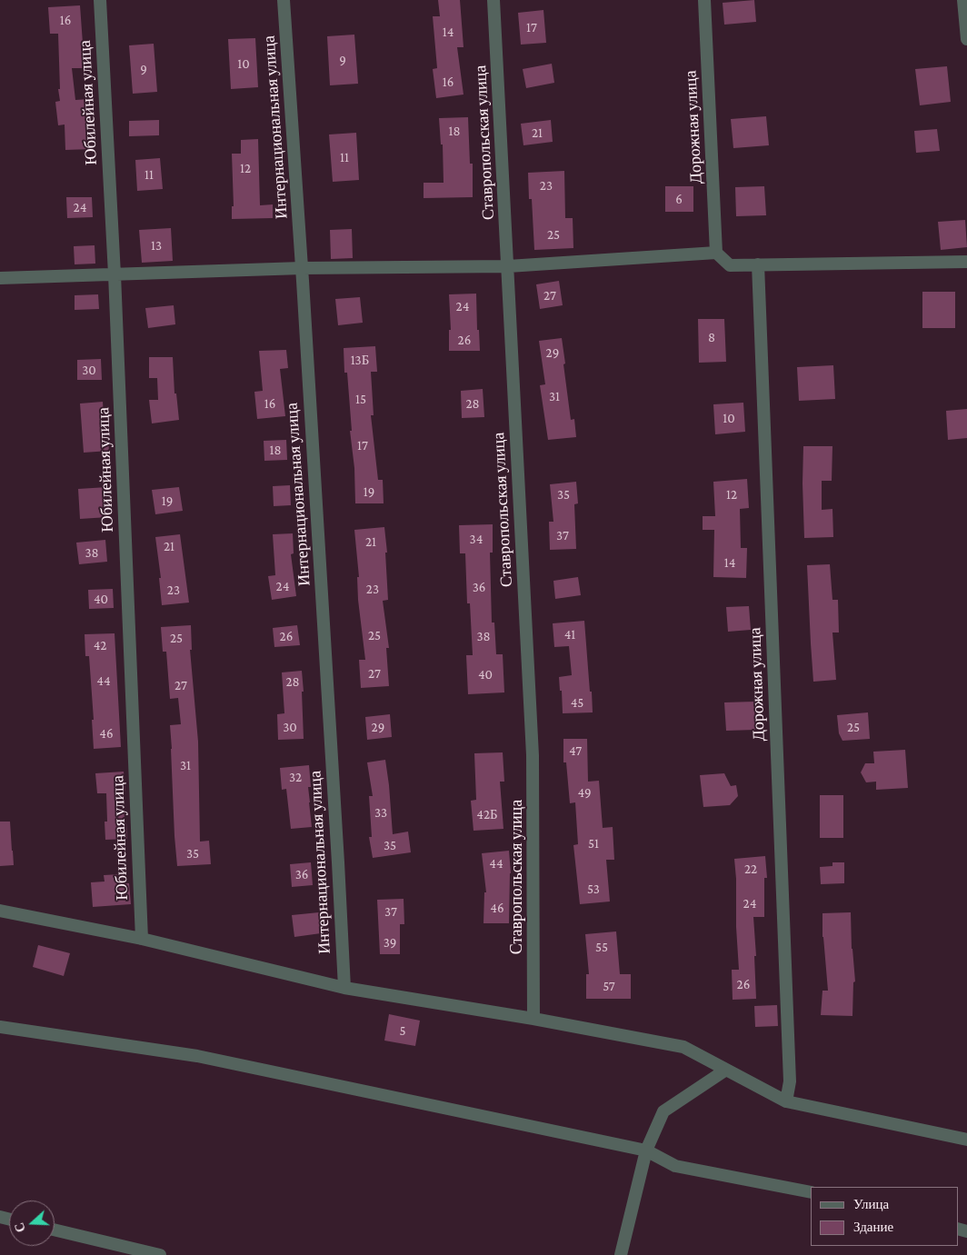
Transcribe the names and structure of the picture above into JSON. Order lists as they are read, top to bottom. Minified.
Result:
{"streets":{"street":["Юбилейная улица","Интернациональная улица","Дорожная улица","Ставропольская улица"]},"house_numbers":["16","17","14","9","10","9","16","18","21","11","12","11","23","6","24","25","13","27","24","8","26","29","13Б","30","31","15","16","28","10","17","18","19","35","12","19","37","34","21","21","38","14","24","36","23","23","40","41","25","26","38","25","42","27","40","44","28","27","45","30","29","25","46","47","31","32","49","33","42Б","51","35","35","44","22","36","53","24","46","37","39","55","26","57","5"],"legend":["Улица","Здание"],"north":"left"}
